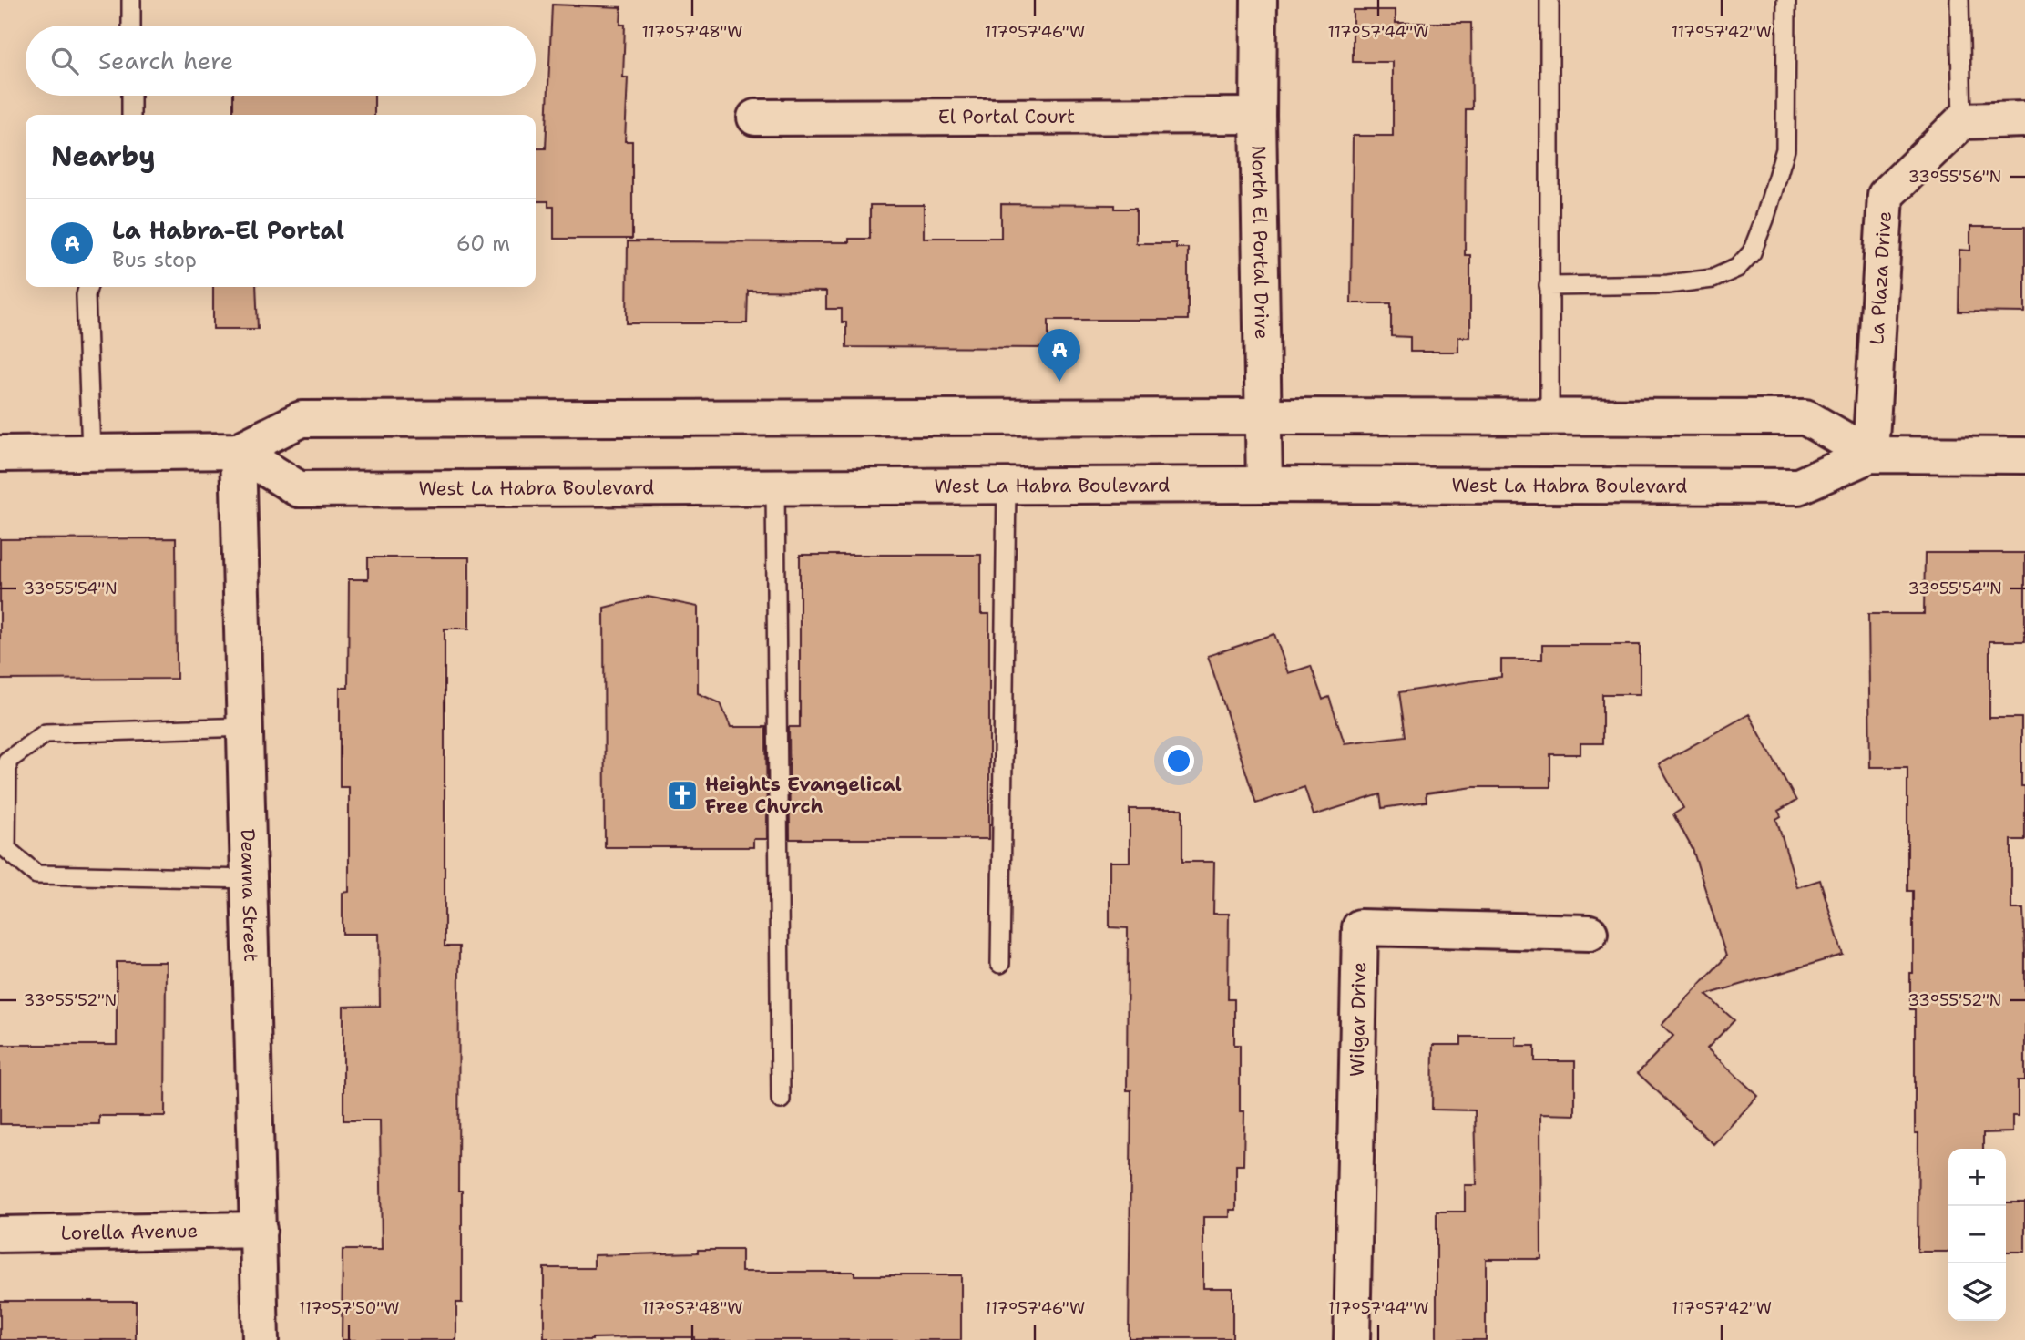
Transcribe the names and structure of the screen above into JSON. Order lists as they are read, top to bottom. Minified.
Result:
{"streets":{"main road":["El Portal Court","North El Portal Drive","La Plaza Drive","West La Habra Boulevard","Deanna Street","Wilgar Drive","Lorella Avenue"]},"crossings":[["El Portal Court","North El Portal Drive"],["North El Portal Drive","West La Habra Boulevard"],["La Plaza Drive","West La Habra Boulevard"],["West La Habra Boulevard","Deanna Street"],["Deanna Street","Lorella Avenue"]],"places":{"church":["Heights Evangelical Free Church"]},"page":{"search":"Search here","heading":"Nearby","list":[{"mark":"A","name":"La Habra-El Portal","note":"Bus stop","value":"60 m"}],"pins":"A","map_buttons":["+","−"]},"coordinates":["117°57'48\"W","117°57'46\"W","117°57'44\"W","117°57'42\"W","33°55'56\"N","33°55'54\"N","33°55'52\"N","117°57'50\"W"]}
